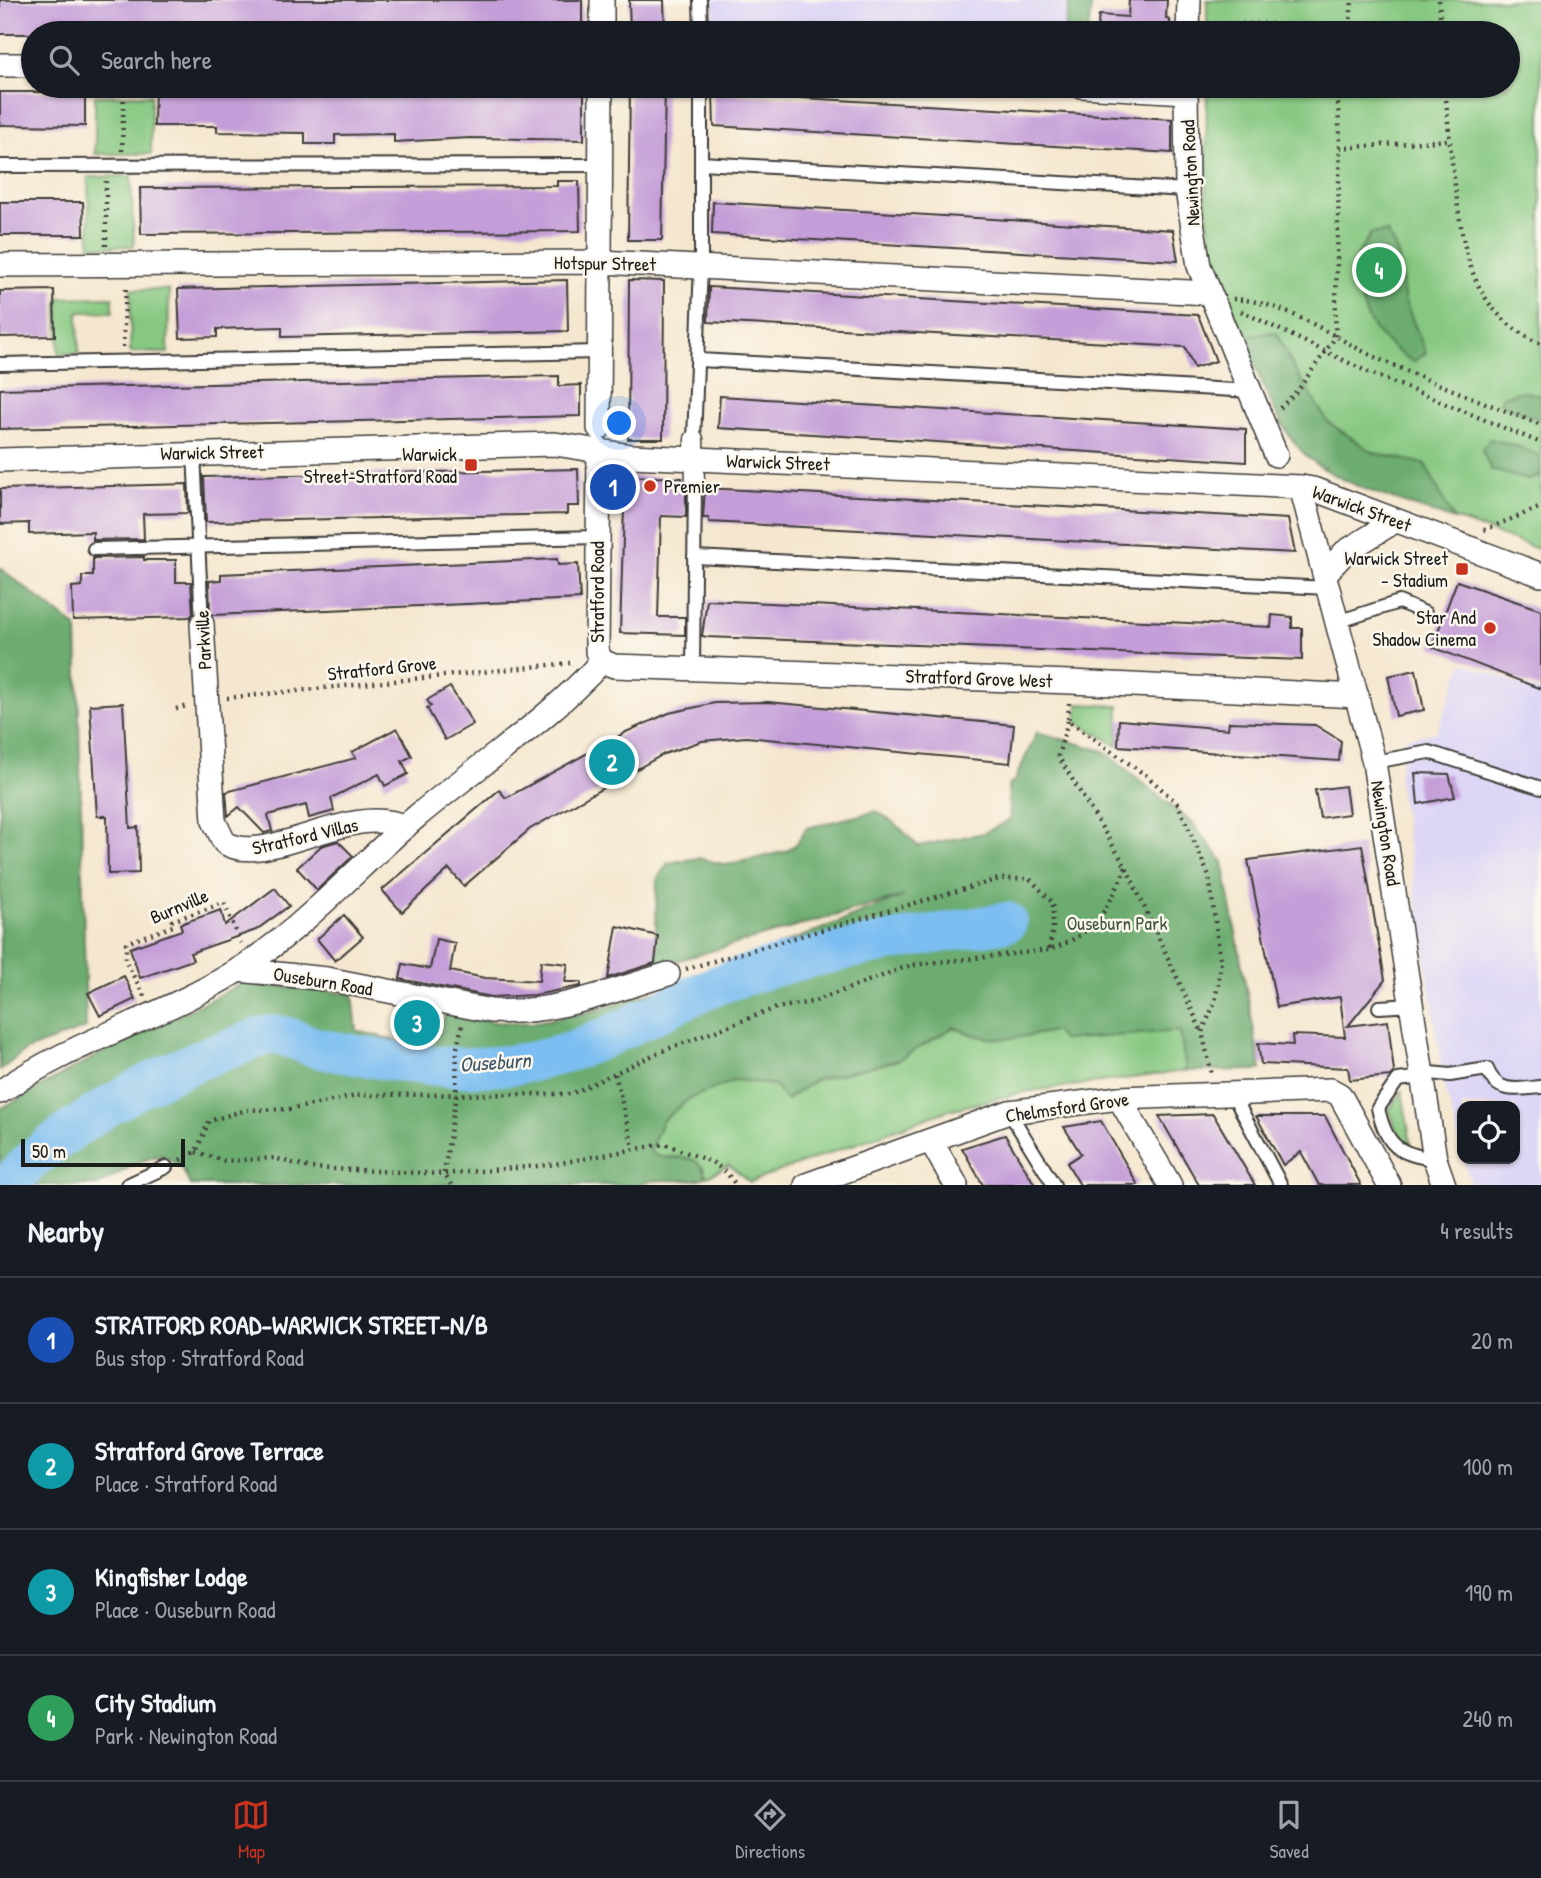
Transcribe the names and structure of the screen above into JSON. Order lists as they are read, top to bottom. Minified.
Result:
{"streets":{"street":["Newington Road","Hotspur Street","Warwick Street","Stratford Road","Parkville","Stratford Grove West","Stratford Villas","Ouseburn Road","Chelmsford Grove"],"path":["Stratford Grove","Burnville"]},"crossings":[["Newington Road","Hotspur Street"],["Newington Road","Warwick Street"],["Newington Road","Stratford Grove West"],["Hotspur Street","Stratford Road"],["Warwick Street","Stratford Road"],["Warwick Street","Parkville"],["Stratford Road","Stratford Grove"],["Stratford Road","Stratford Grove West"],["Parkville","Stratford Grove"],["Parkville","Stratford Villas"],["Stratford Grove","Stratford Grove West"],["Burnville","Ouseburn Road"]],"water":["Ouseburn"],"parks":["Ouseburn Park"],"places":{"transit":["Warwick Street-Stratford Road","Warwick Street - Stadium"],"other":["Premier","Star And Shadow Cinema"]},"scale_bar":"50 m","page":{"search":"Search here","pins":["4","1","2","3"],"scale":"50 m","heading":["Nearby","4 results"],"list":[{"mark":"1","name":"STRATFORD ROAD-WARWICK STREET-N/B","note":"Bus stop · Stratford Road","value":"20 m"},{"mark":"2","name":"Stratford Grove Terrace","note":"Place · Stratford Road","value":"100 m"},{"mark":"3","name":"Kingfisher Lodge","note":"Place · Ouseburn Road","value":"190 m"},{"mark":"4","name":"City Stadium","note":"Park · Newington Road","value":"240 m"}],"nav":["Map","Directions","Saved"]}}
